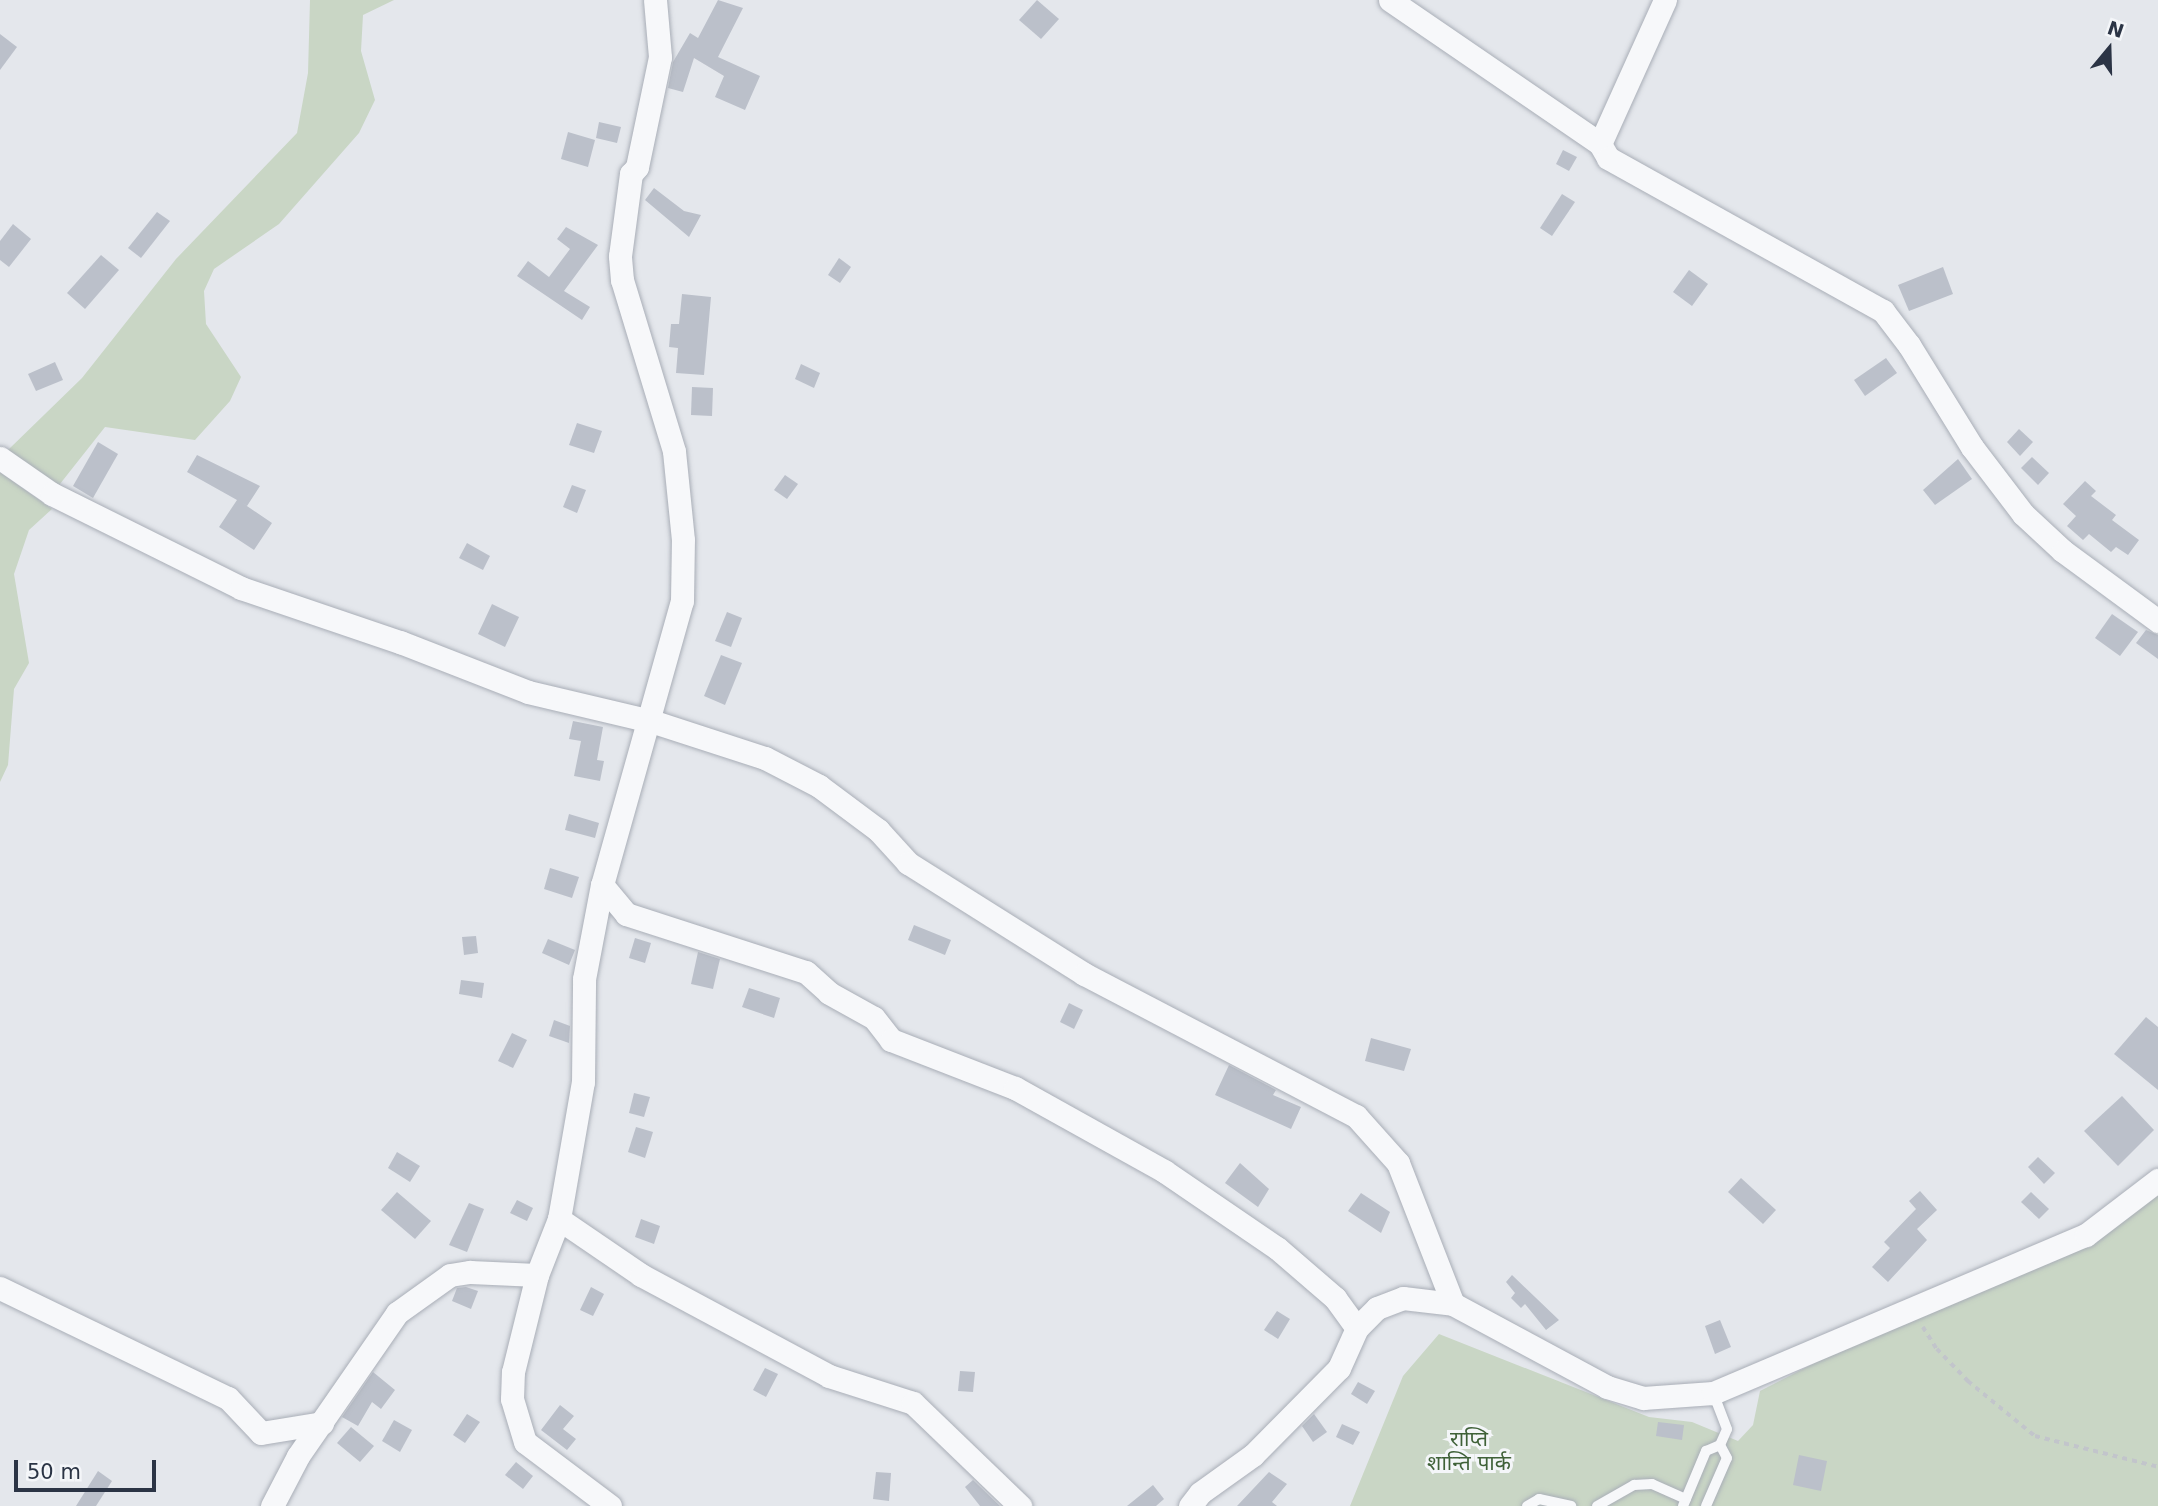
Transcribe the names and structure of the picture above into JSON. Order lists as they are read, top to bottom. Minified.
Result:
{"parks":["राप्ति शान्ति पार्क"],"scale_bar":"50 m","north":"top"}
